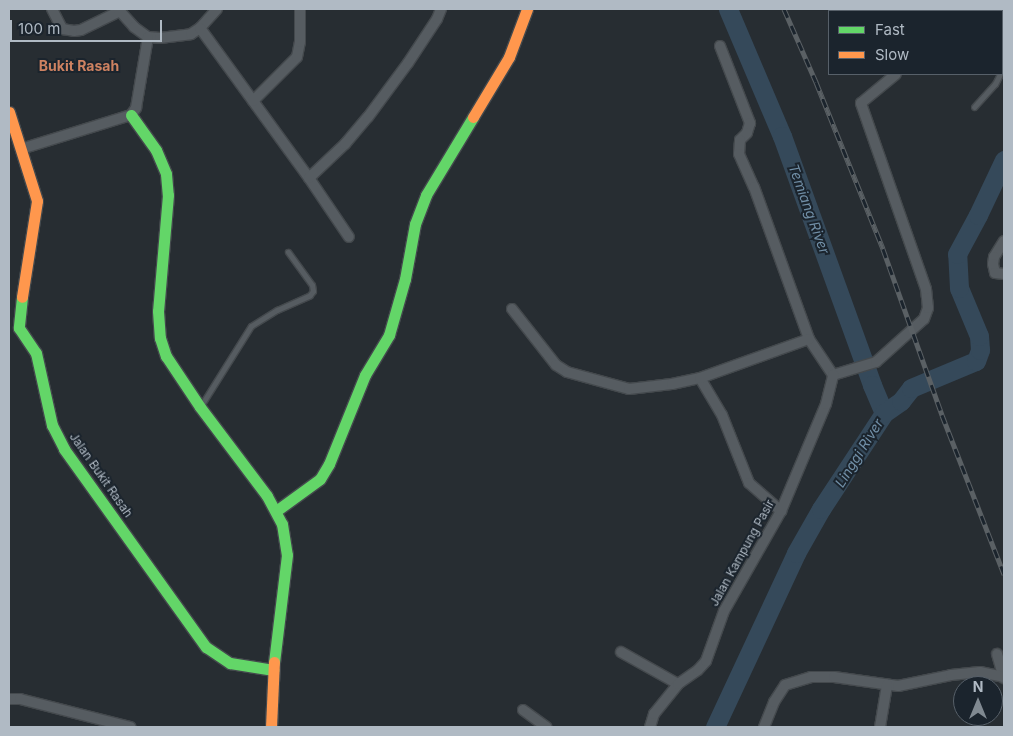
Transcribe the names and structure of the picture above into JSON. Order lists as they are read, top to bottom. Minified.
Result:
{"streets":{"street":["Jalan Bukit Rasah","Jalan Kampung Pasir"]},"districts":["Bukit Rasah"],"water":["Temiang River","Linggi River"],"legend":["Fast","Slow"],"scale_bar":"100 m","north":"top"}
